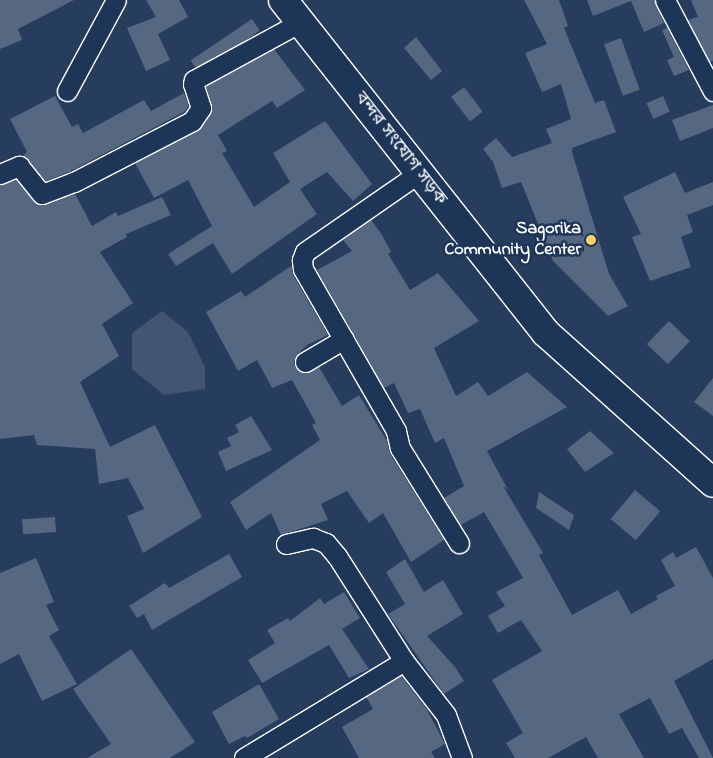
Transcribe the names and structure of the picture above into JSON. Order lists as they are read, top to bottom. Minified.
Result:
{"streets":{"highway":["বন্দর সংযোগ সড়ক"]},"places":["Sagorika Community Center"]}
